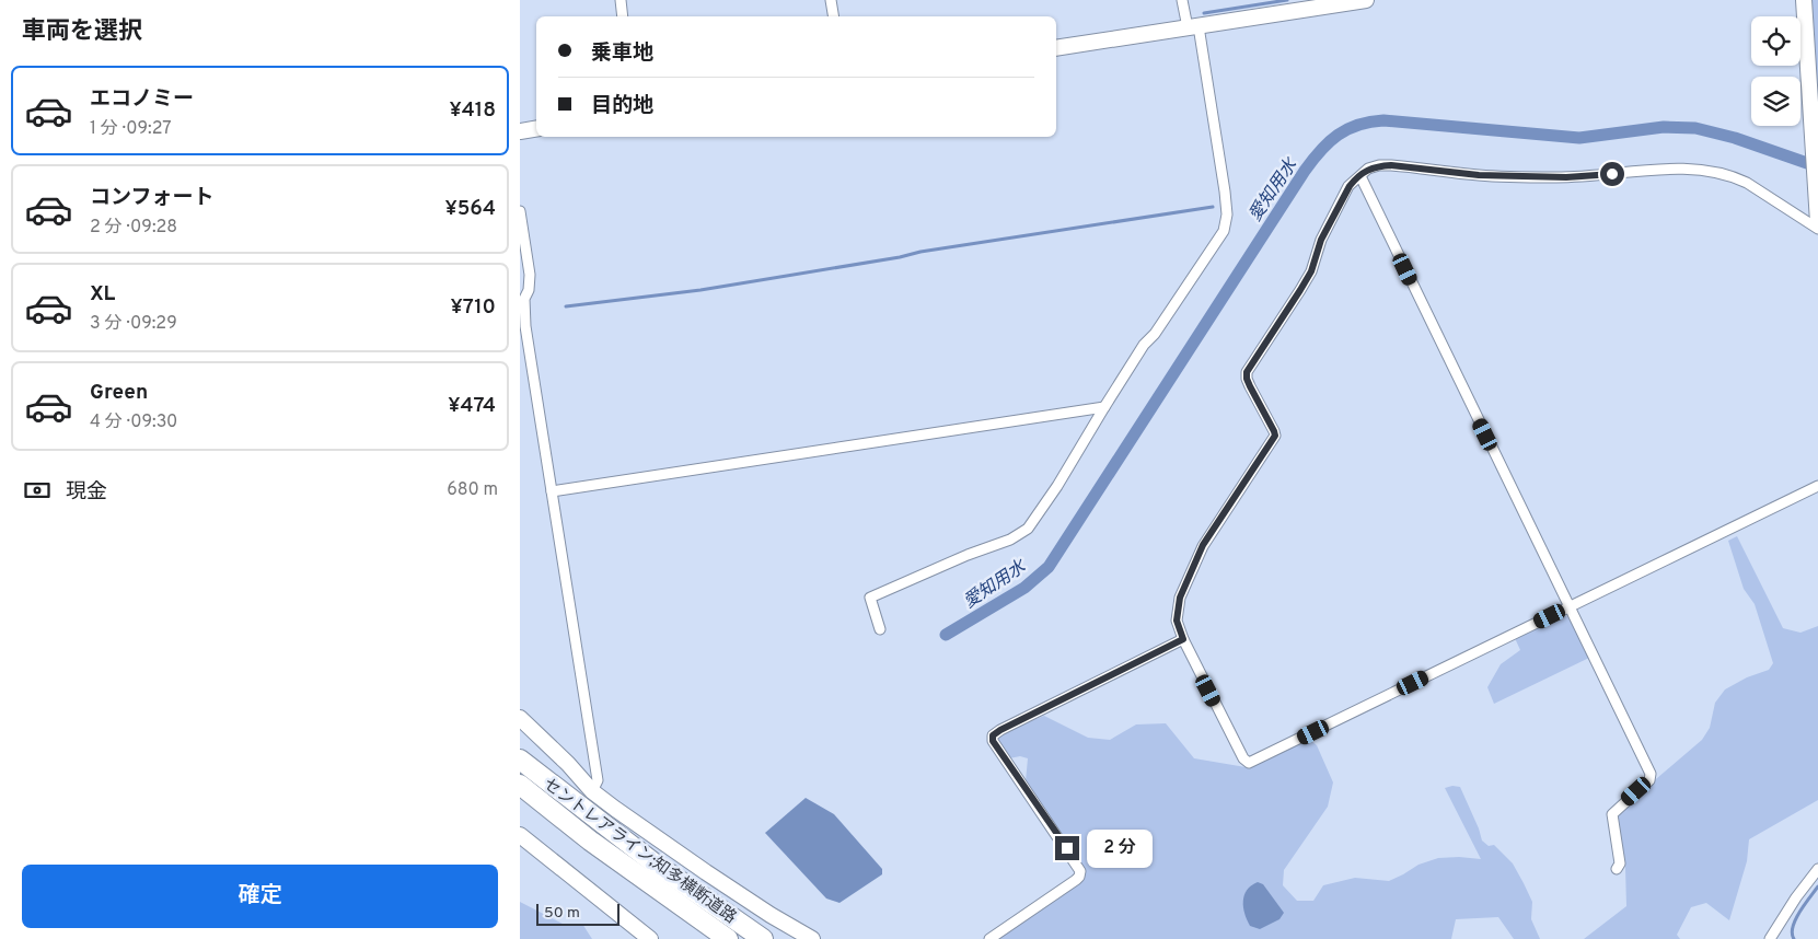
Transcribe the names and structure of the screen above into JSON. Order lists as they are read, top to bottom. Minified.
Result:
{"streets":{"highway":["セントレアライン;知多横断道路"]},"water":["愛知用水"],"scale_bar":"50 m","page":{"heading":"車両を選択","banner":["乗車地","目的地"],"list":[{"name":"エコノミー","note":"1 分 · 09:27","value":"¥418"},{"name":"コンフォート","note":"2 分 · 09:28","value":"¥564"},{"name":"XL","note":"3 分 · 09:29","value":"¥710"},{"name":"Green","note":"4 分 · 09:30","value":"¥474"}],"pay":["現金","680 m"],"bubble":"2 分","buttons":"確定","scale":"50 m"}}
